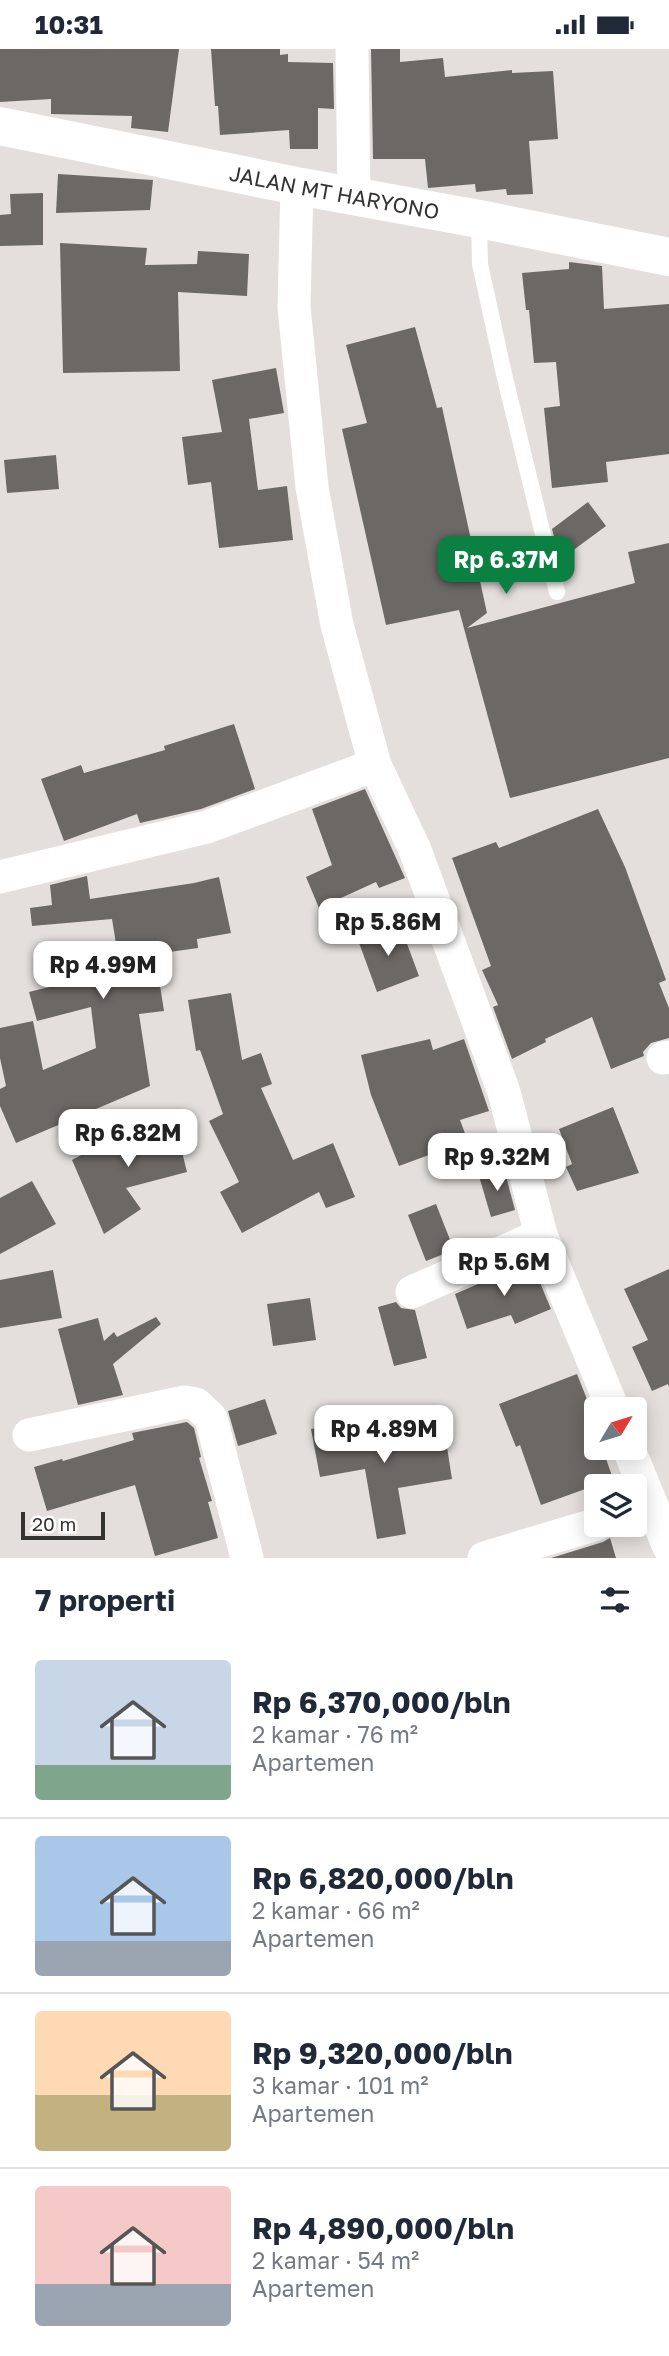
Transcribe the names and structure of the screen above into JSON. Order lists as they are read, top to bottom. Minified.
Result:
{"streets":{"main road":["JALAN MT HARYONO"]},"scale_bar":"20 m","north":"top right","page":{"status":"10:31","price":["Rp 6.37M","Rp 5.86M","Rp 4.99M","Rp 6.82M","Rp 9.32M","Rp 5.6M","Rp 4.89M"],"scale":"20 m","heading":"7 properti","list":[{"name":"Rp 6,370,000/bln","note":"2 kamar · 76 m² · Apartemen"},{"name":"Rp 6,820,000/bln","note":"2 kamar · 66 m² · Apartemen"},{"name":"Rp 9,320,000/bln","note":"3 kamar · 101 m² · Apartemen"},{"name":"Rp 4,890,000/bln","note":"2 kamar · 54 m² · Apartemen"}]}}
